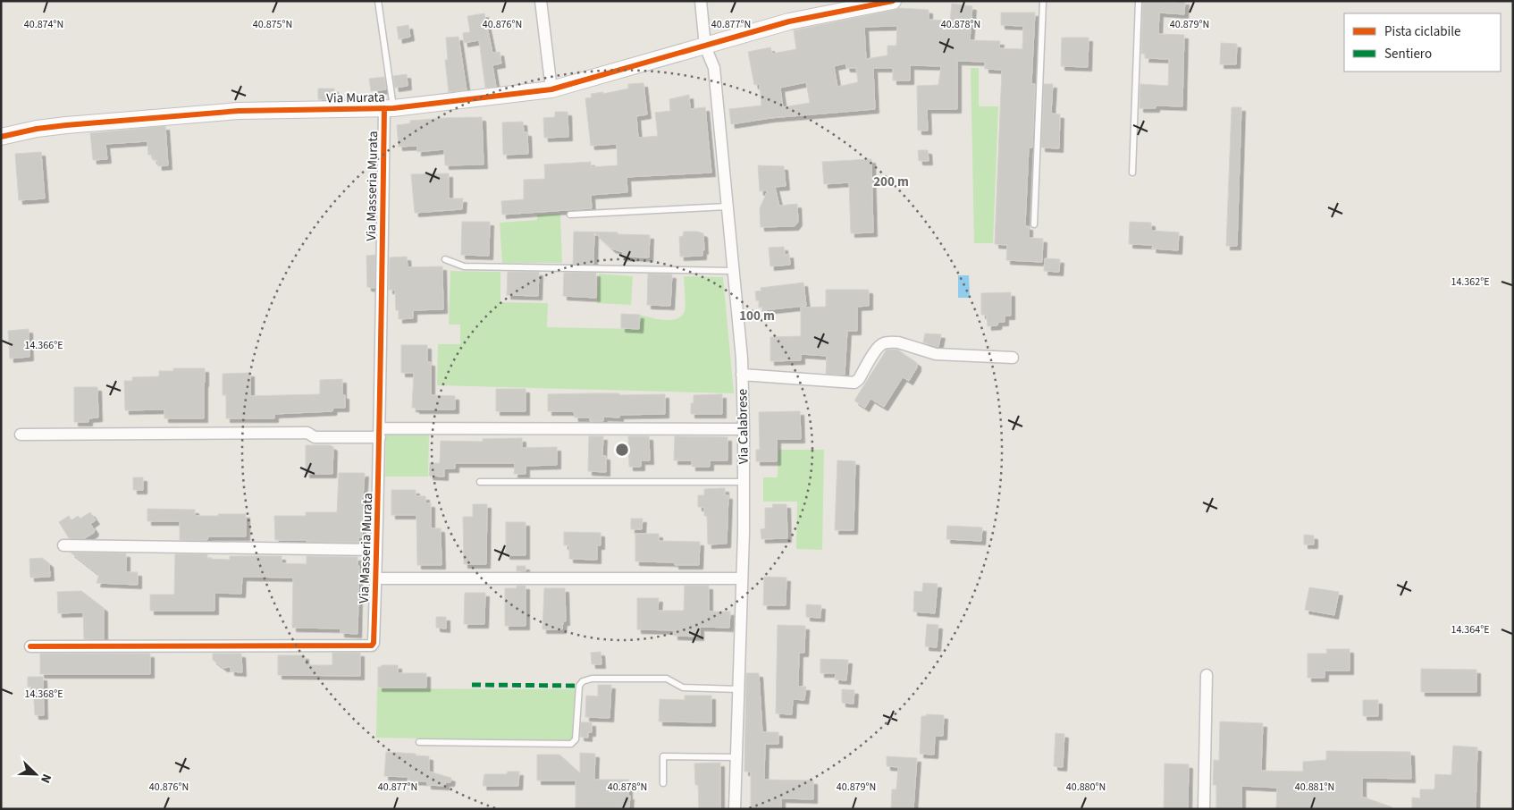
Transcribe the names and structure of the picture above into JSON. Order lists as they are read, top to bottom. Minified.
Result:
{"streets":{"street":["Via Murata","Via Masseria Murata","Via Calabrese"]},"crossings":[["Via Murata","Via Masseria Murata"],["Via Murata","Via Calabrese"]],"legend":["Pista ciclabile","Sentiero"],"north":"bottom right","coordinates":["40.874°N","40.875°N","40.876°N","40.877°N","40.878°N","40.879°N","14.362°E","14.366°E","14.364°E","14.368°E","40.880°N","40.881°N"],"rings":["200 m","100 m"]}
